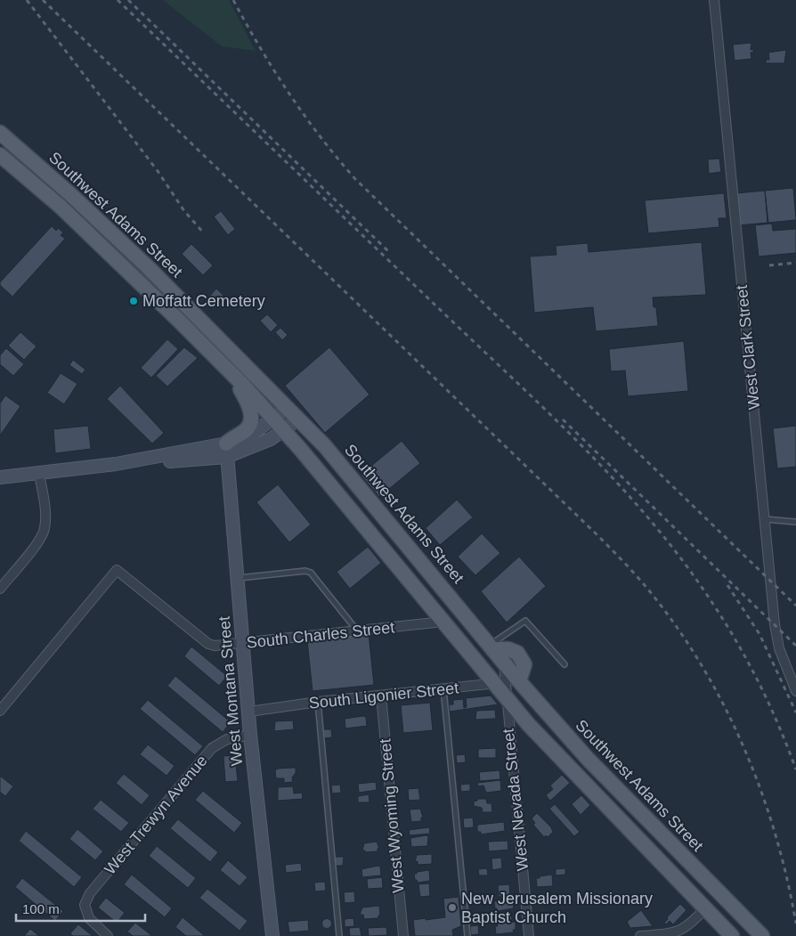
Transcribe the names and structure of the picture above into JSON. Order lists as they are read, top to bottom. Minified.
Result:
{"streets":{"main road":["Southwest Adams Street"],"street":["West Clark Street","South Charles Street","West Montana Street","South Ligonier Street","West Nevada Street","West Trewyn Avenue","West Wyoming Street"]},"crossings":[["Southwest Adams Street","South Charles Street"],["Southwest Adams Street","South Ligonier Street"],["Southwest Adams Street","West Nevada Street"],["South Charles Street","West Montana Street"],["West Montana Street","South Ligonier Street"],["West Montana Street","West Trewyn Avenue"],["South Ligonier Street","West Wyoming Street"]],"places":["Moffatt Cemetery","New Jerusalem Missionary Baptist Church"],"scale_bar":"100 m"}
